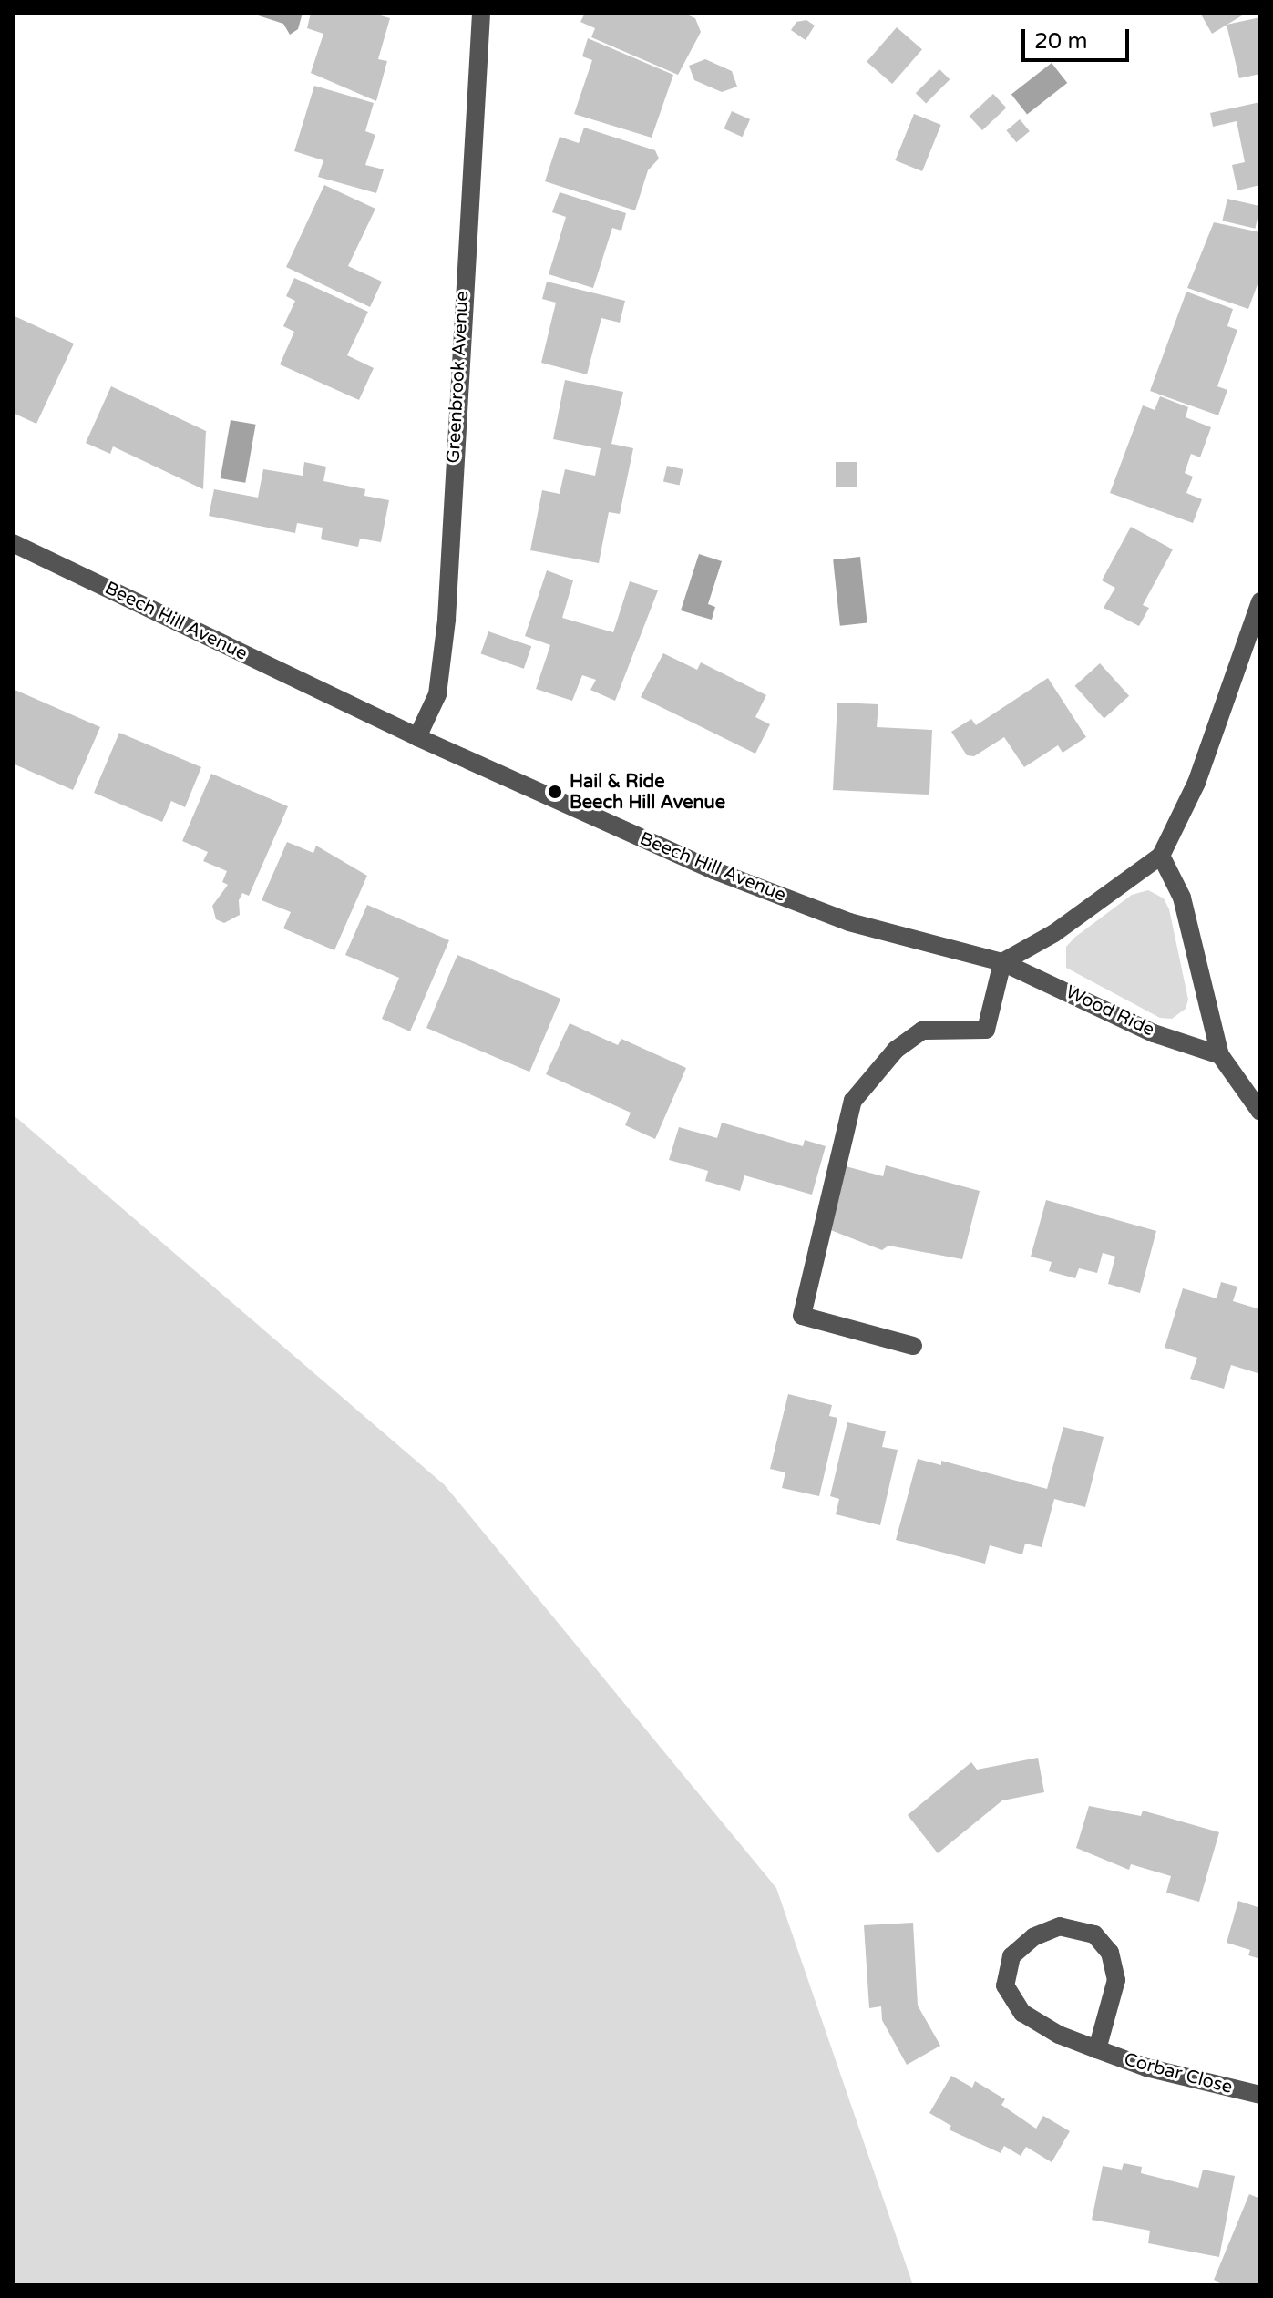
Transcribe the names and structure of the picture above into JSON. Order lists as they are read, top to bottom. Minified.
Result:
{"streets":{"street":["Greenbrook Avenue","Beech Hill Avenue","Wood Ride","Corbar Close"]},"crossings":[["Greenbrook Avenue","Beech Hill Avenue"],["Beech Hill Avenue","Wood Ride"]],"places":["Hail & Ride Beech Hill Avenue"],"scale_bar":"20 m"}
